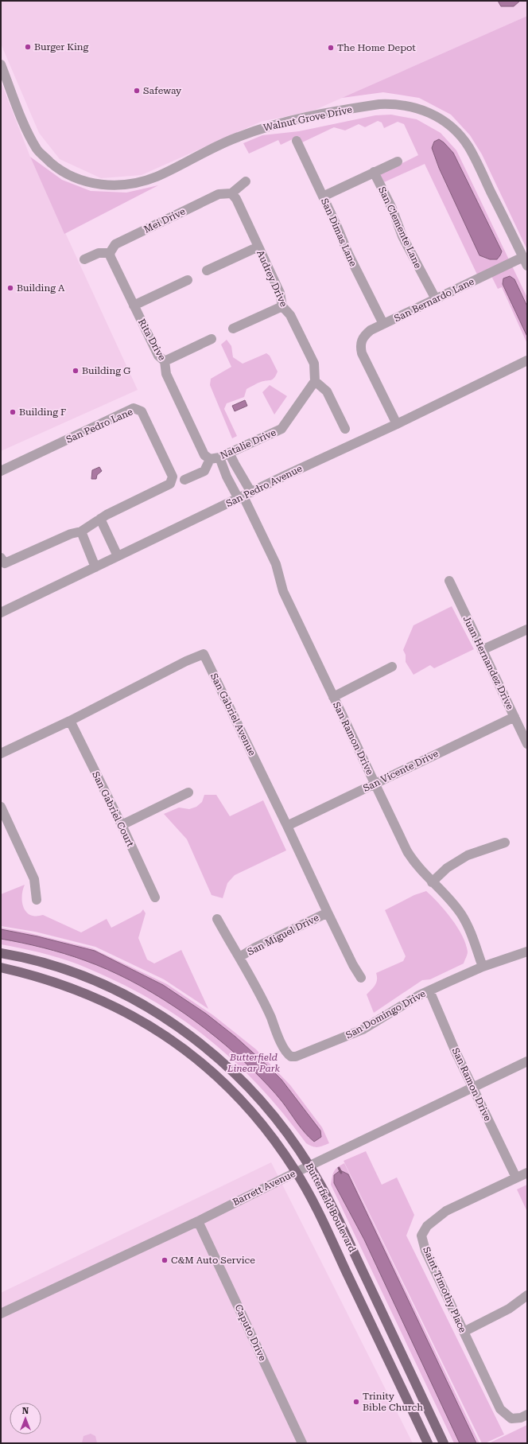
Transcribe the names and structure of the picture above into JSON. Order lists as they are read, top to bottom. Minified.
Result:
{"streets":{"main road":["Butterfield Boulevard"],"street":["Walnut Grove Drive","Mei Drive","San Clemente Lane","San Dimas Lane","Audrey Drive","San Bernardo Lane","Rita Drive","San Pedro Lane","Natalie Drive","San Pedro Avenue","Juan Hernandez Drive","San Gabriel Avenue","San Ramon Drive","San Vicente Drive","San Gabriel Court","San Miguel Drive","San Domingo Drive","Barrett Avenue","Saint Timothy Place","Caputo Drive"]},"crossings":[["Walnut Grove Drive","San Bernardo Lane"],["Mei Drive","Audrey Drive"],["Mei Drive","Rita Drive"],["San Clemente Lane","San Bernardo Lane"],["San Dimas Lane","San Bernardo Lane"],["Audrey Drive","Natalie Drive"],["San Bernardo Lane","San Pedro Avenue"],["Rita Drive","Natalie Drive"],["Rita Drive","San Ramon Drive"],["Natalie Drive","San Ramon Drive"],["San Pedro Avenue","San Ramon Drive"],["Juan Hernandez Drive","San Vicente Drive"],["San Gabriel Avenue","San Vicente Drive"],["San Gabriel Avenue","San Gabriel Court"],["San Gabriel Avenue","San Miguel Drive"],["San Ramon Drive","San Vicente Drive"],["San Ramon Drive","San Domingo Drive"],["San Ramon Drive","Barrett Avenue"],["San Ramon Drive","Saint Timothy Place"],["San Miguel Drive","San Domingo Drive"],["Barrett Avenue","Butterfield Boulevard"],["Barrett Avenue","Caputo Drive"]],"parks":["Butterfield Linear Park"],"places":["Burger King","The Home Depot","Safeway","Building A","Building G","Building F","C&M Auto Service","Trinity Bible Church"],"north":"top"}
